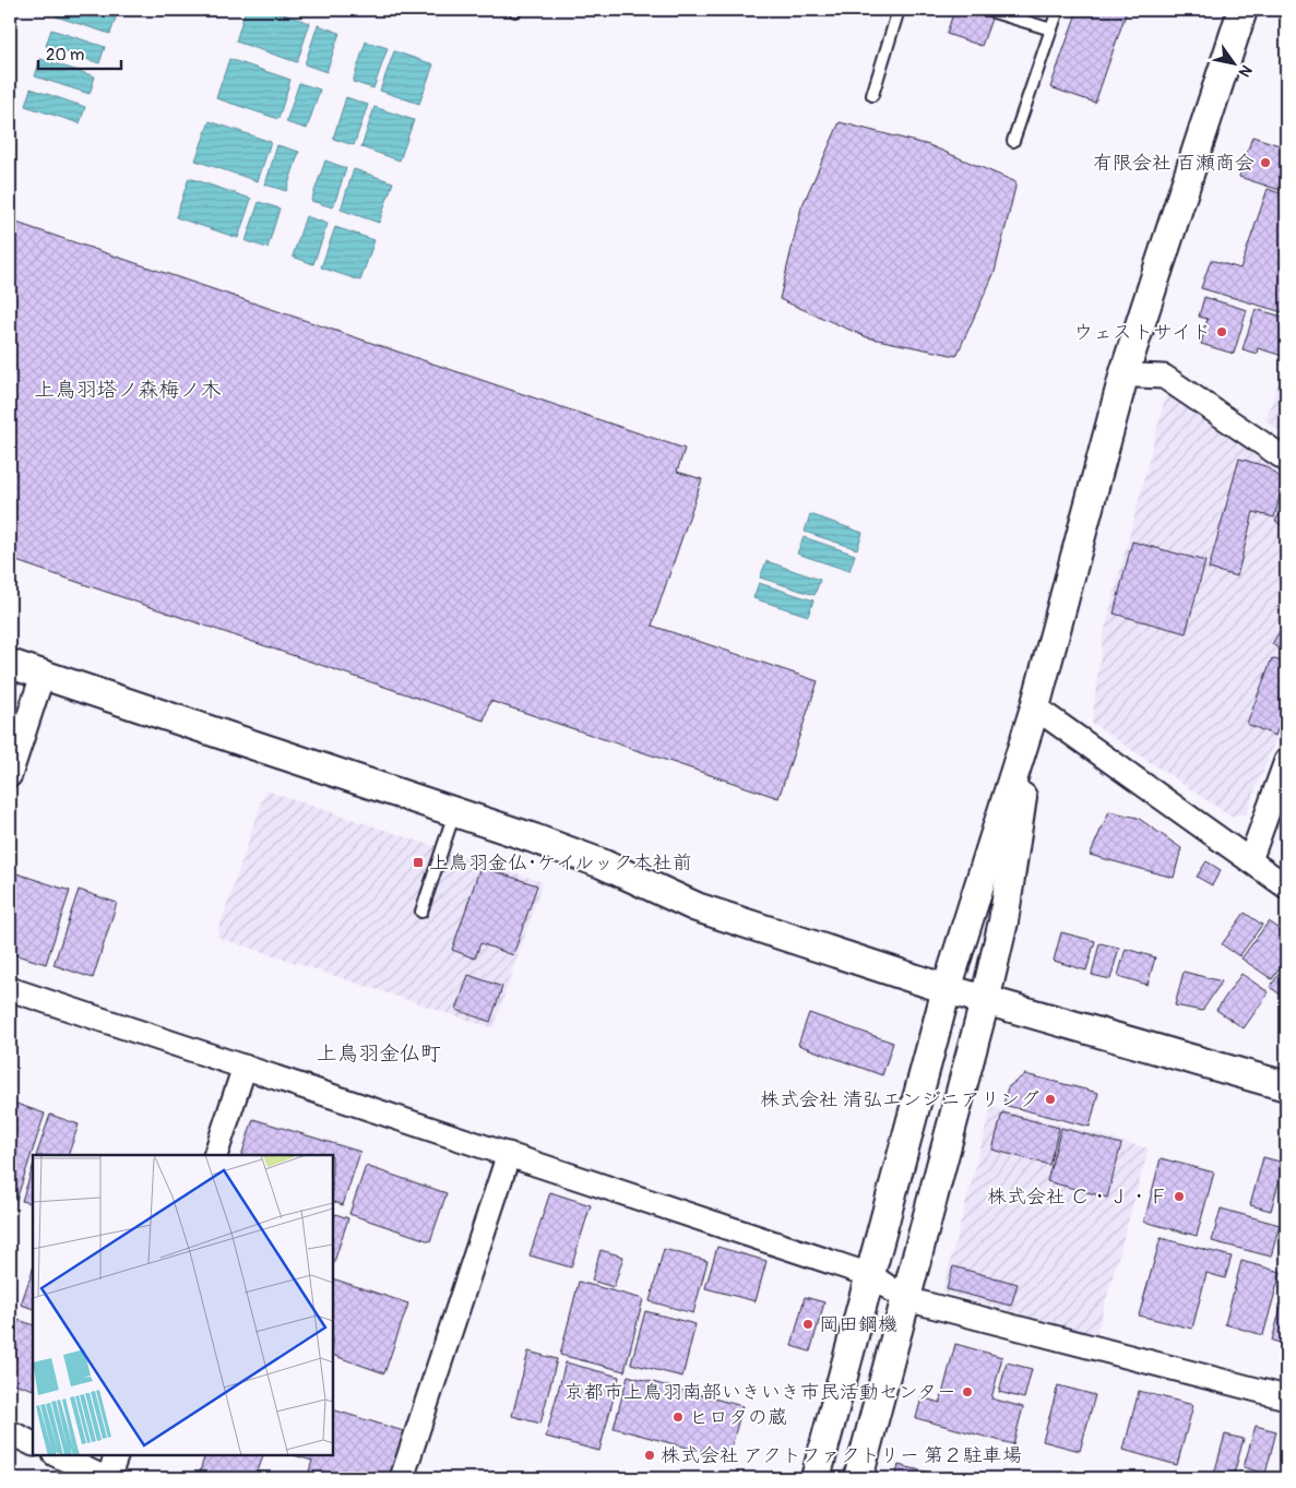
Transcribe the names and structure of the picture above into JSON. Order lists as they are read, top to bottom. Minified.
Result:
{"districts":["上鳥羽塔ノ森梅ノ木","上鳥羽金仏町"],"places":{"other":["有限会社 百瀬商会","ウェストサイド","株式会社 清弘エンジニアリング","株式会社 Ｃ・Ｊ・Ｆ","岡田鋼機","京都市上鳥羽南部いきいき市民活動センタ－","ヒロタの蔵","株式会社 アクトファクトリー 第２駐車場"],"transit":["上鳥羽金仏･ケイルック本社前"]},"scale_bar":"20 m","north":"bottom right"}
